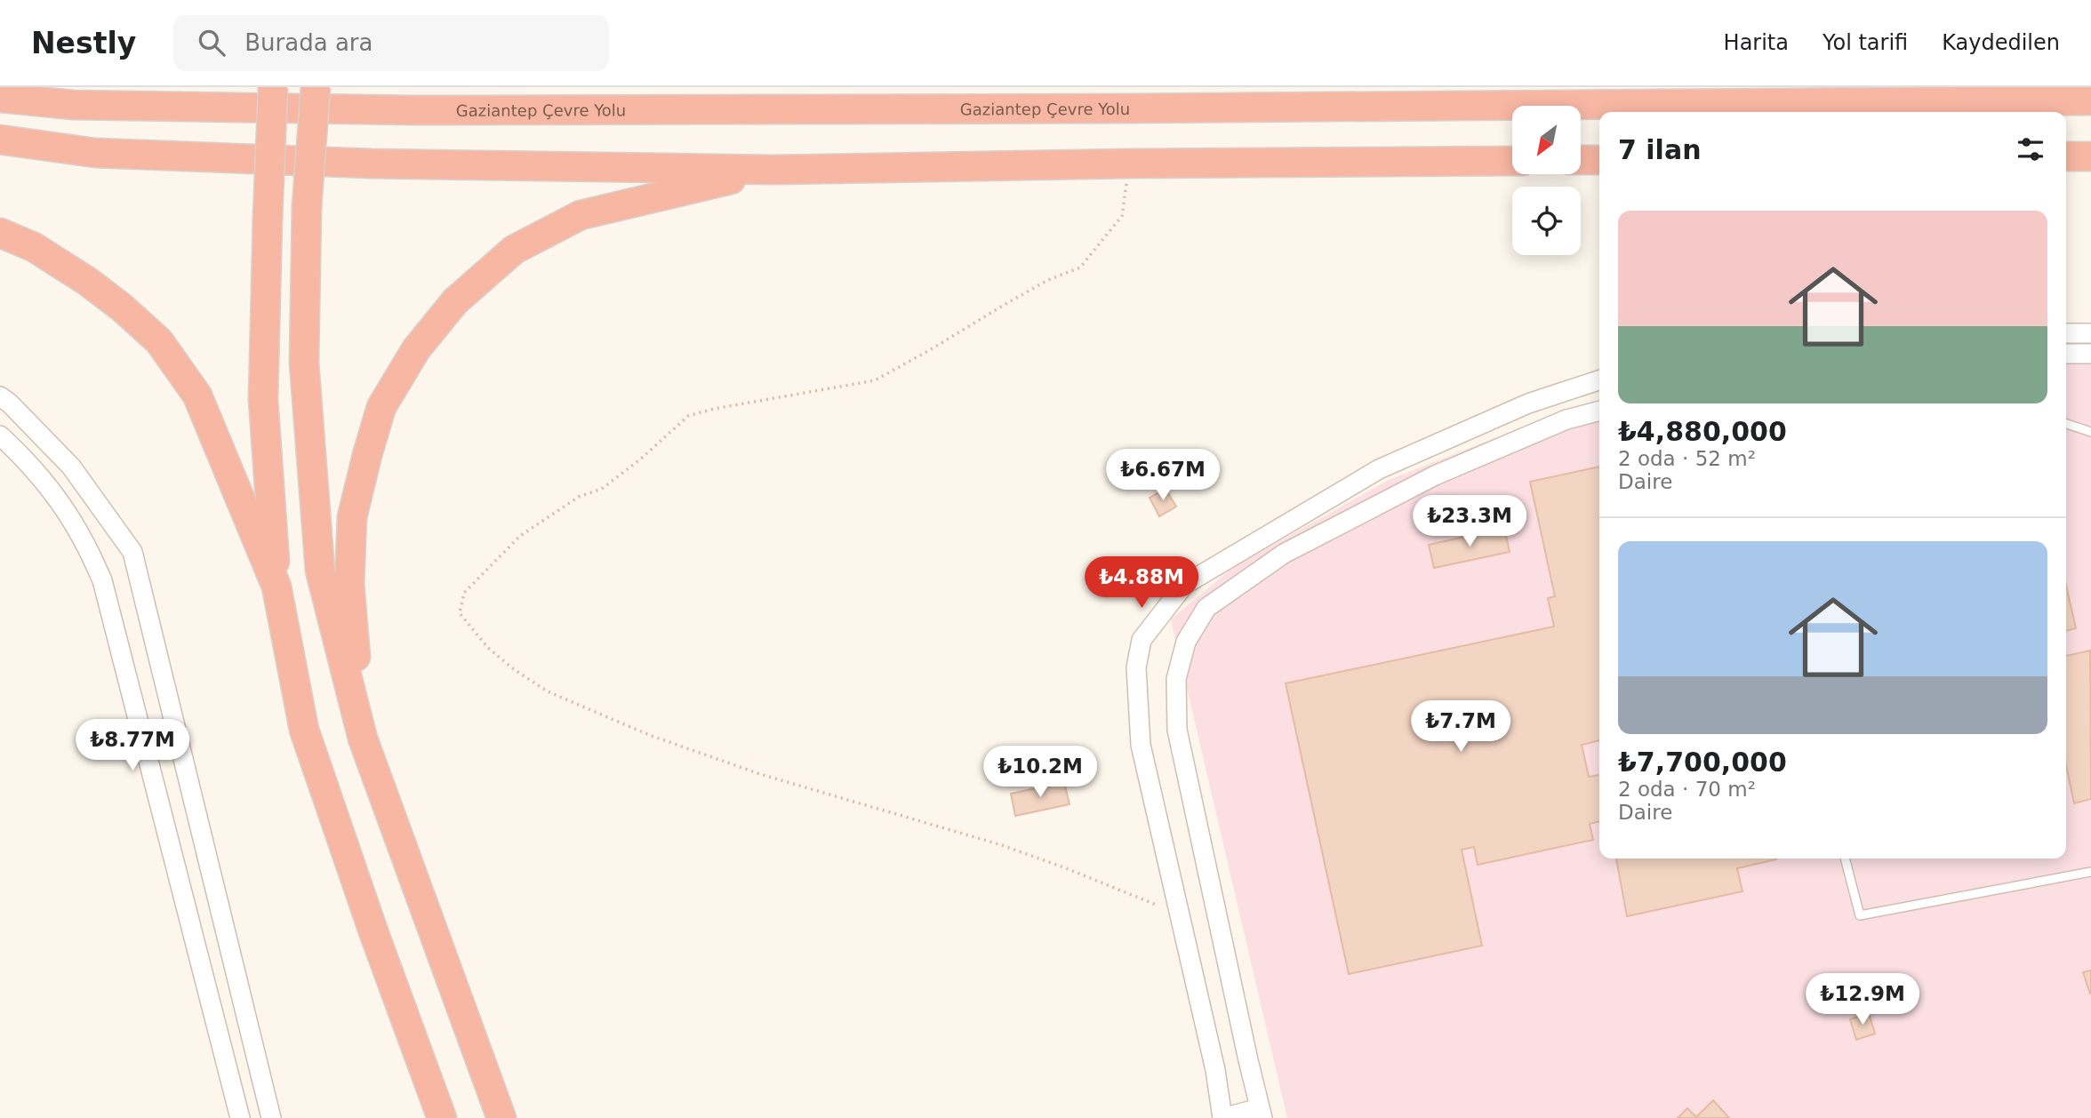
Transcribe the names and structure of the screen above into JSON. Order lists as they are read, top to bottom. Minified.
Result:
{"streets":{"highway":["Gaziantep Çevre Yolu"]},"north":"bottom left","page":{"header":"Nestly","search":"Burada ara","nav":["Harita","Yol tarifi","Kaydedilen"],"heading":"7 ilan","list":[{"name":"₺4,880,000","note":"2 oda · 52 m² · Daire"},{"name":"₺7,700,000","note":"2 oda · 70 m² · Daire"}],"price":["₺6.67M","₺23.3M","₺4.88M","₺7.7M","₺8.77M","₺10.2M","₺12.9M"]}}
